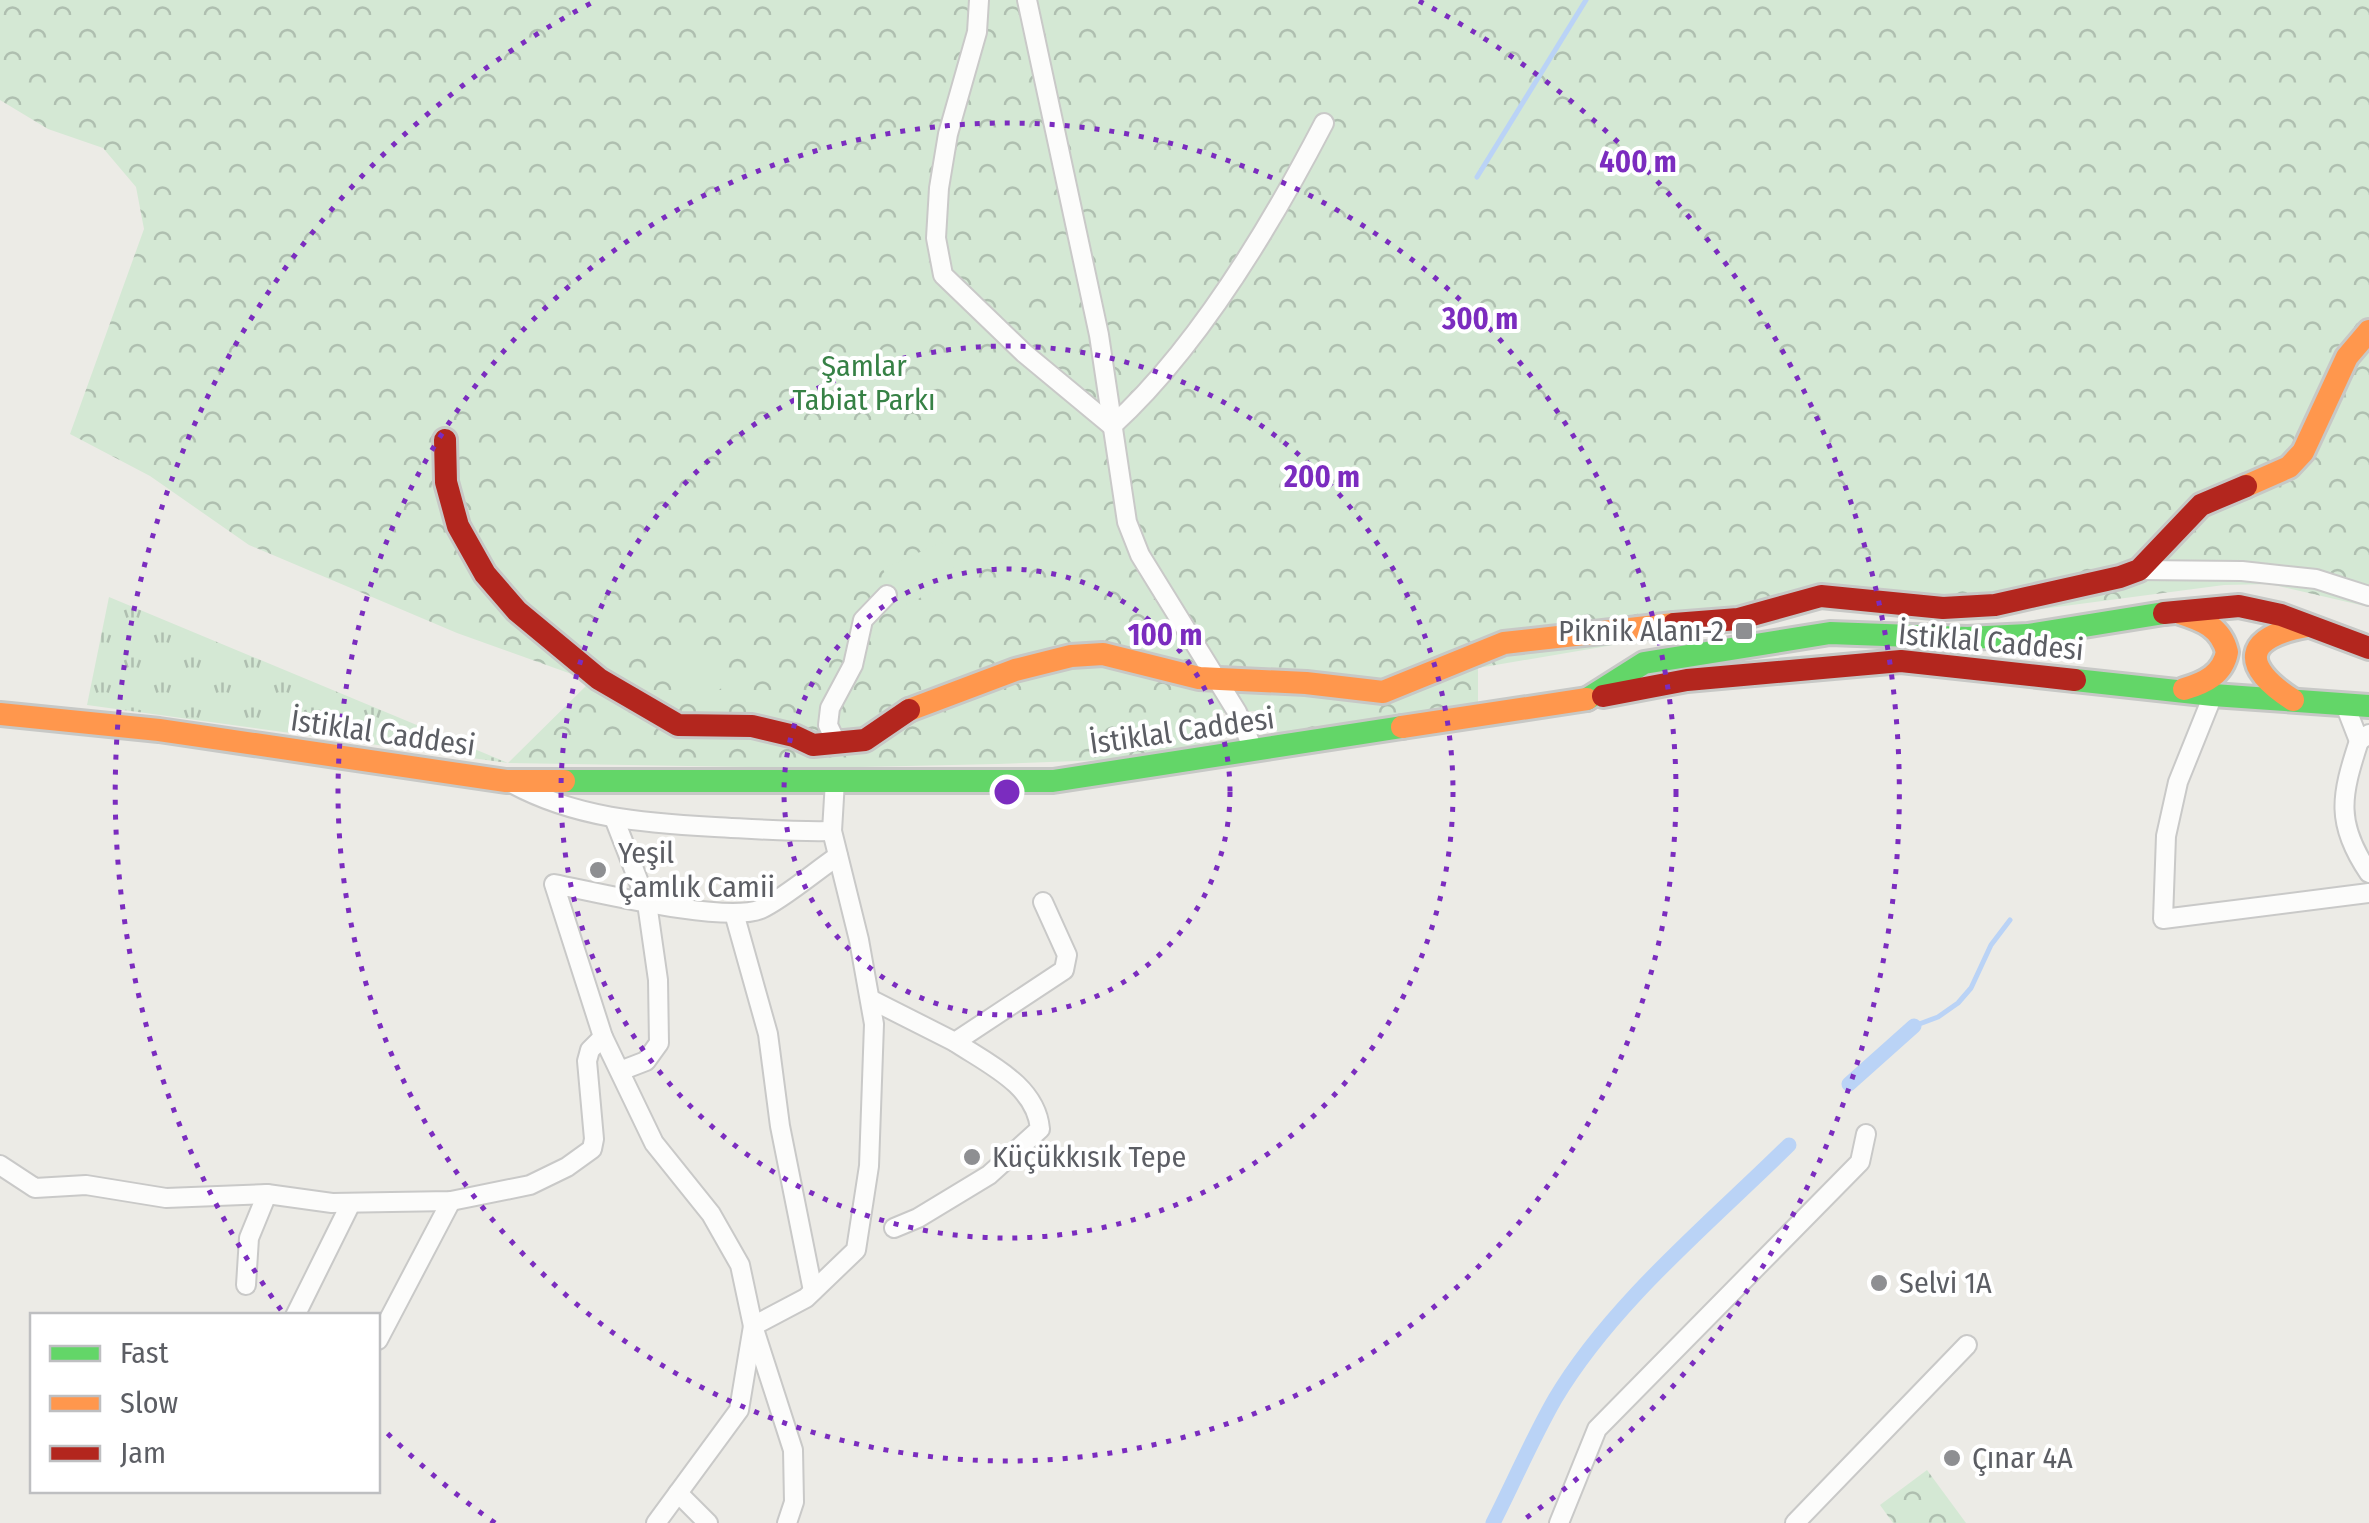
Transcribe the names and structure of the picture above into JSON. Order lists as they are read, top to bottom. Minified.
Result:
{"streets":{"main road":["İstiklal Caddesi"]},"parks":["Şamlar Tabiat Parkı"],"places":{"transit":["Piknik Alanı-2"],"other":["Yeşil Çamlık Camii","Küçükkısık Tepe","Selvi 1A","Çınar 4A"]},"legend":["Fast","Slow","Jam"],"rings":["400 m","300 m","200 m","100 m"]}
